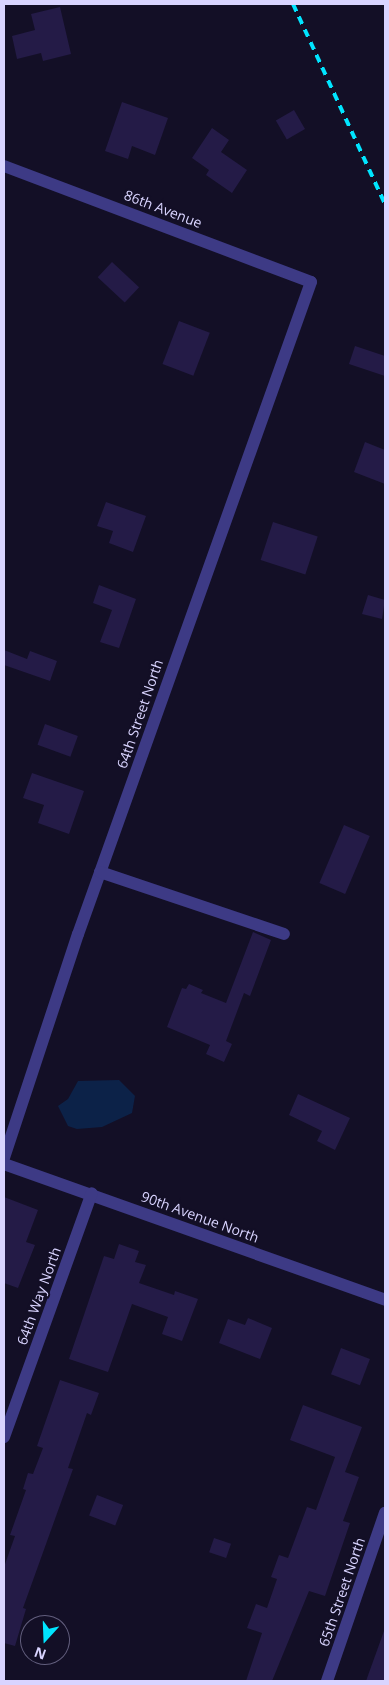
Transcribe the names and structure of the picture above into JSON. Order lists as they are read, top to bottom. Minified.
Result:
{"streets":{"street":["86th Avenue","64th Street North","90th Avenue North","64th Way North","65th Street North"]},"crossings":[["86th Avenue","64th Street North"],["90th Avenue North","64th Way North"]],"north":"bottom"}
